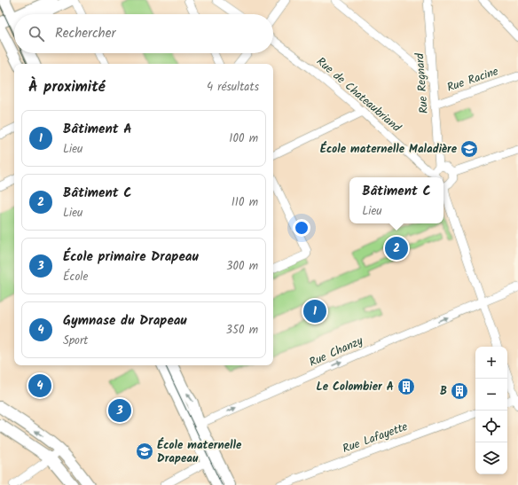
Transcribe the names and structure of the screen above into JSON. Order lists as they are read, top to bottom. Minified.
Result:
{"streets":{"street":["Rue Racine","Rue Regnard","Rue de Chateaubriand","Rue Chanzy","Rue Lafayette"]},"crossings":[["Rue Racine","Rue Regnard"]],"one_way":["Rue Chanzy"],"places":{"school or university":["École maternelle Maladière","École maternelle Drapeau"],"building":["Le Colombier A","B"]},"page":{"search":"Rechercher","heading":["À proximité","4 résultats"],"list":[{"mark":"1","name":"Bâtiment A","note":"Lieu","value":"100 m"},{"mark":"2","name":"Bâtiment C","note":"Lieu","value":"110 m"},{"mark":"3","name":"École primaire Drapeau","note":"École","value":"300 m"},{"mark":"4","name":"Gymnase du Drapeau","note":"Sport","value":"350 m"}],"popup":["Bâtiment C","Lieu"],"pins":["2","1","4","3"],"map_buttons":["+","−"]}}
